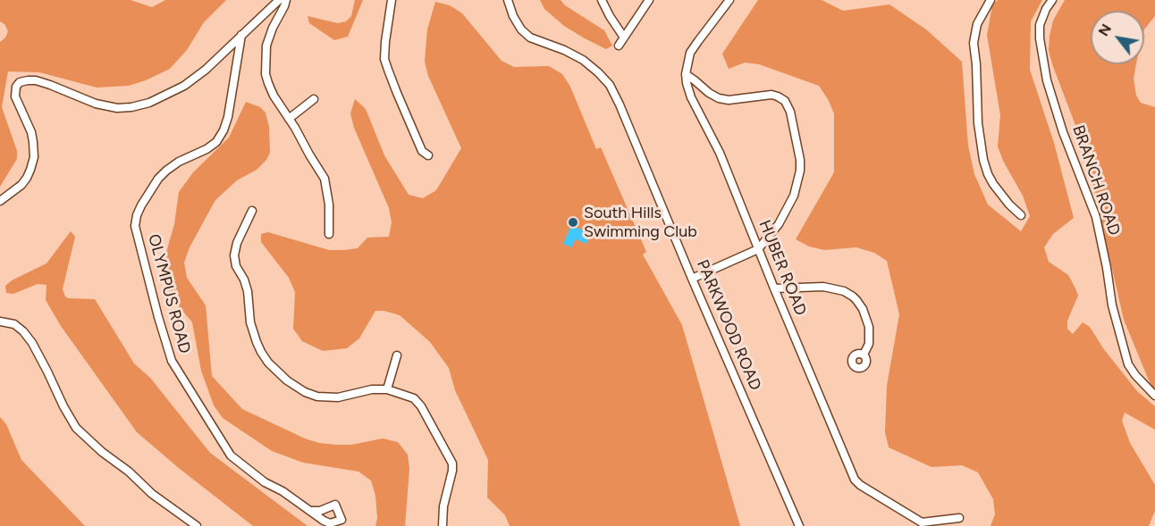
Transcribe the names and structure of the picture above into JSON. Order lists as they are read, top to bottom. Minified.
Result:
{"streets":{"street":["BRANCH ROAD","HUBER ROAD","OLYMPUS ROAD","PARKWOOD ROAD"]},"places":["South Hills Swimming Club"],"north":"top left"}
